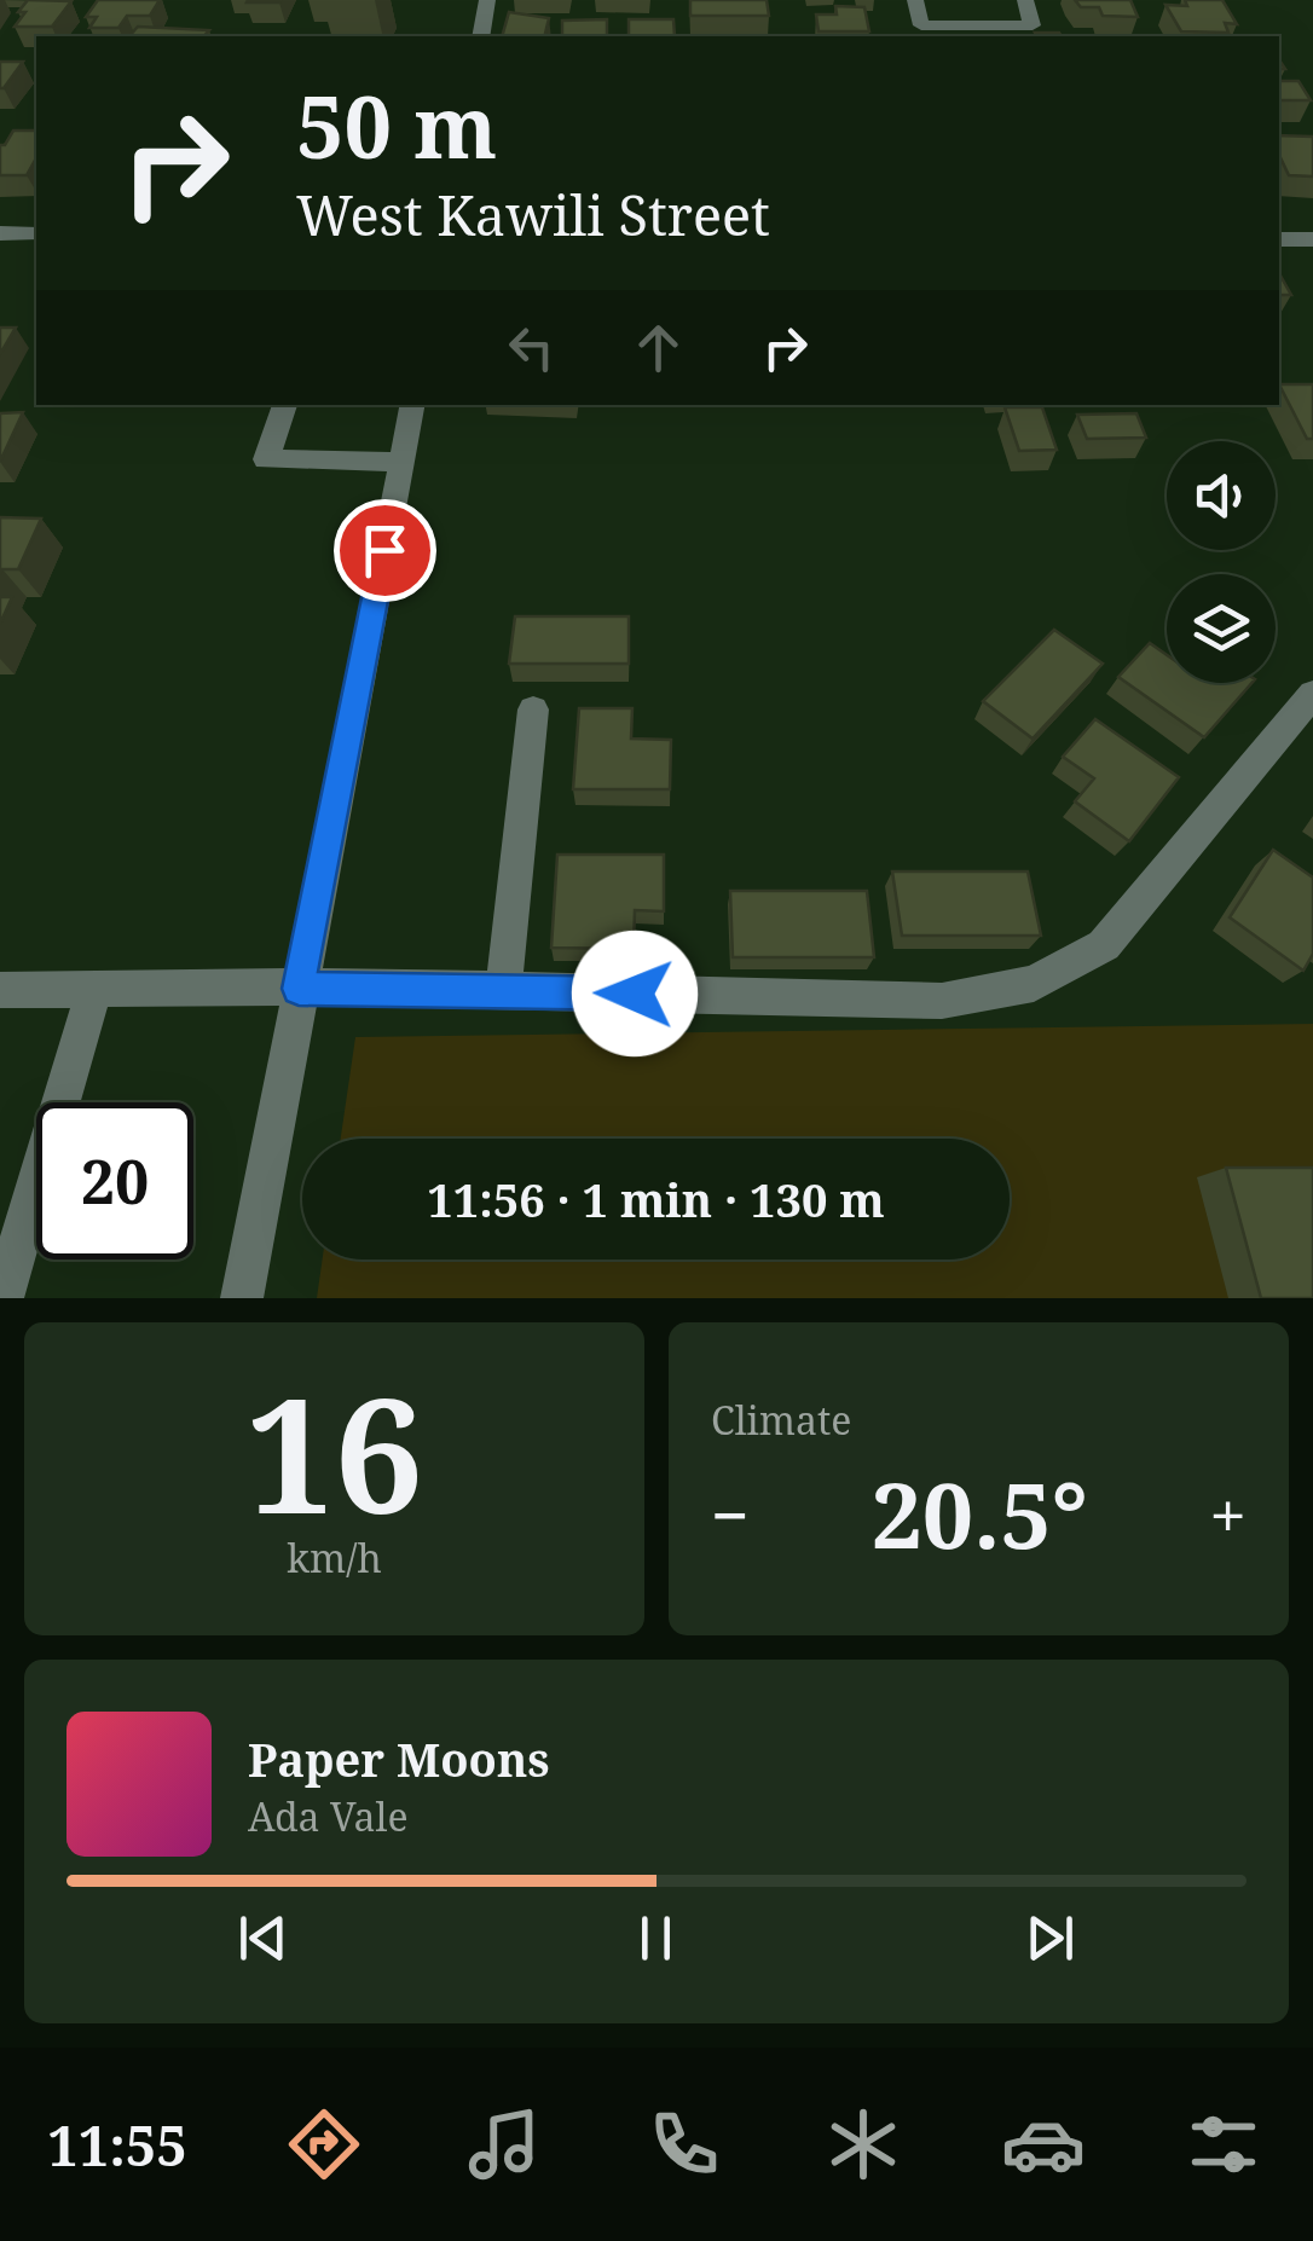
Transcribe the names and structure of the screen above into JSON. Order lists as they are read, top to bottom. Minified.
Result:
{"page":{"turn":["50 m","West Kawili Street"],"limit":"20","trip":"11:56 · 1 min · 130 m","tile":[["16","km/h"],"Climate"],"heat":["−","20.5°","+"],"song":["Paper Moons","Ada Vale"],"tabs":"11:55"}}
